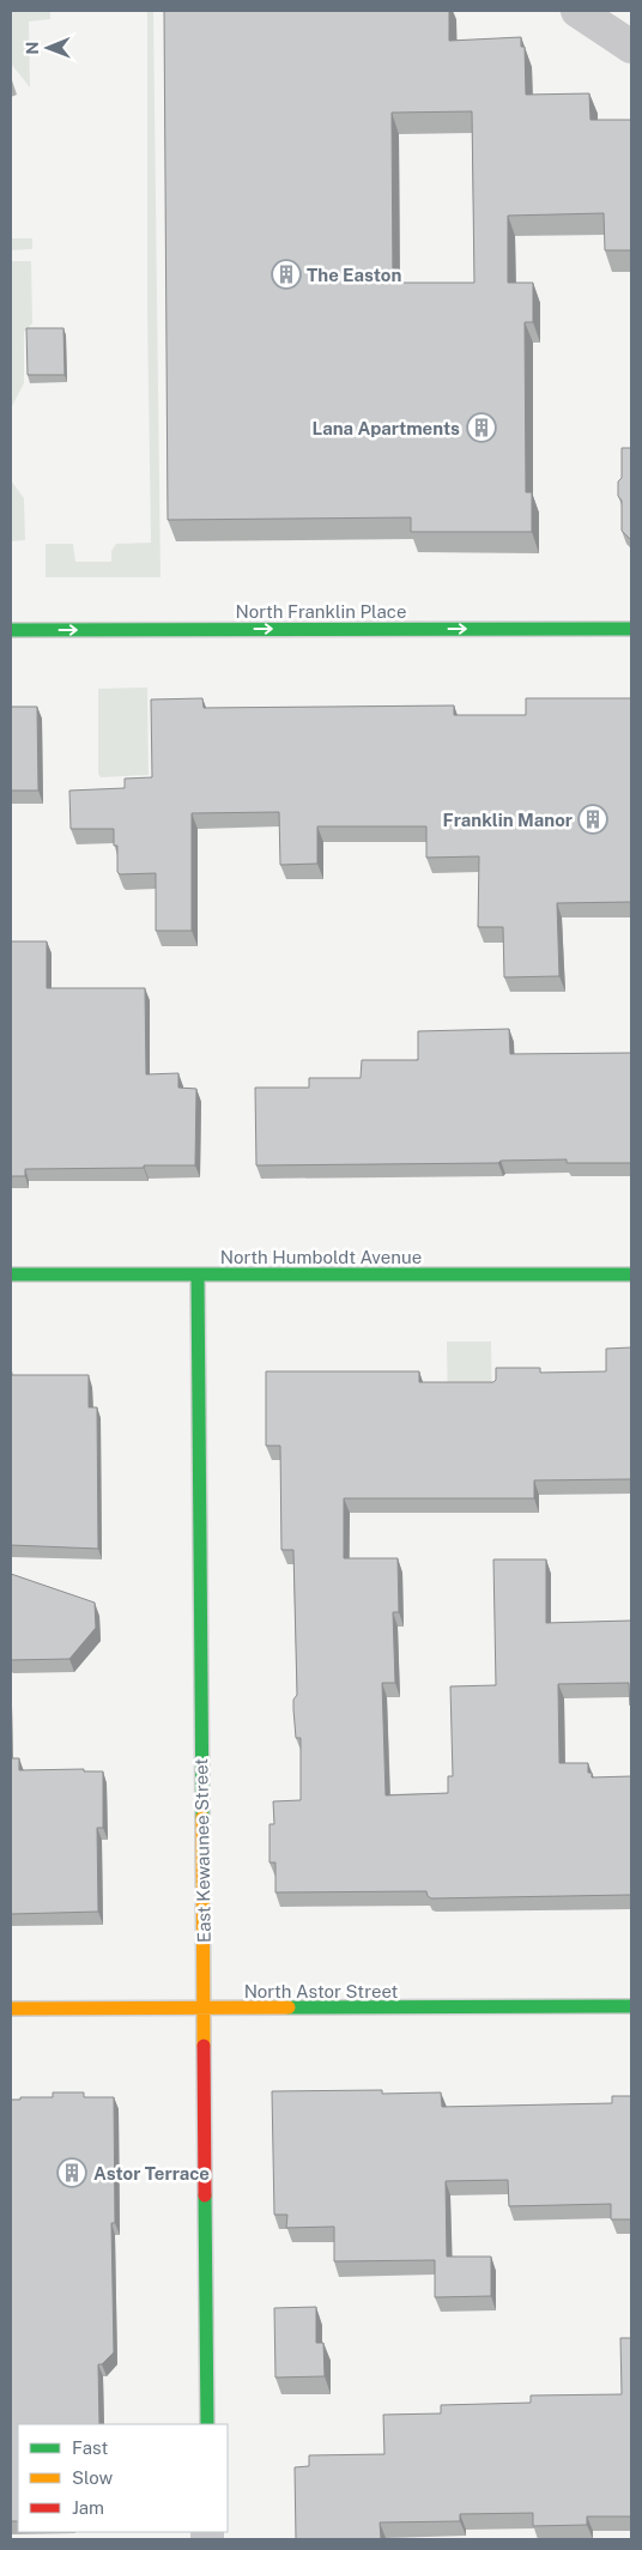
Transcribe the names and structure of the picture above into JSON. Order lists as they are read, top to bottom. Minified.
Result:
{"streets":{"street":["North Franklin Place","North Humboldt Avenue","East Kewaunee Street","North Astor Street"]},"crossings":[["North Humboldt Avenue","East Kewaunee Street"],["East Kewaunee Street","North Astor Street"]],"one_way":["North Franklin Place"],"places":{"building":["The Easton","Lana Apartments","Franklin Manor","Astor Terrace"]},"legend":["Fast","Slow","Jam"],"north":"left"}
